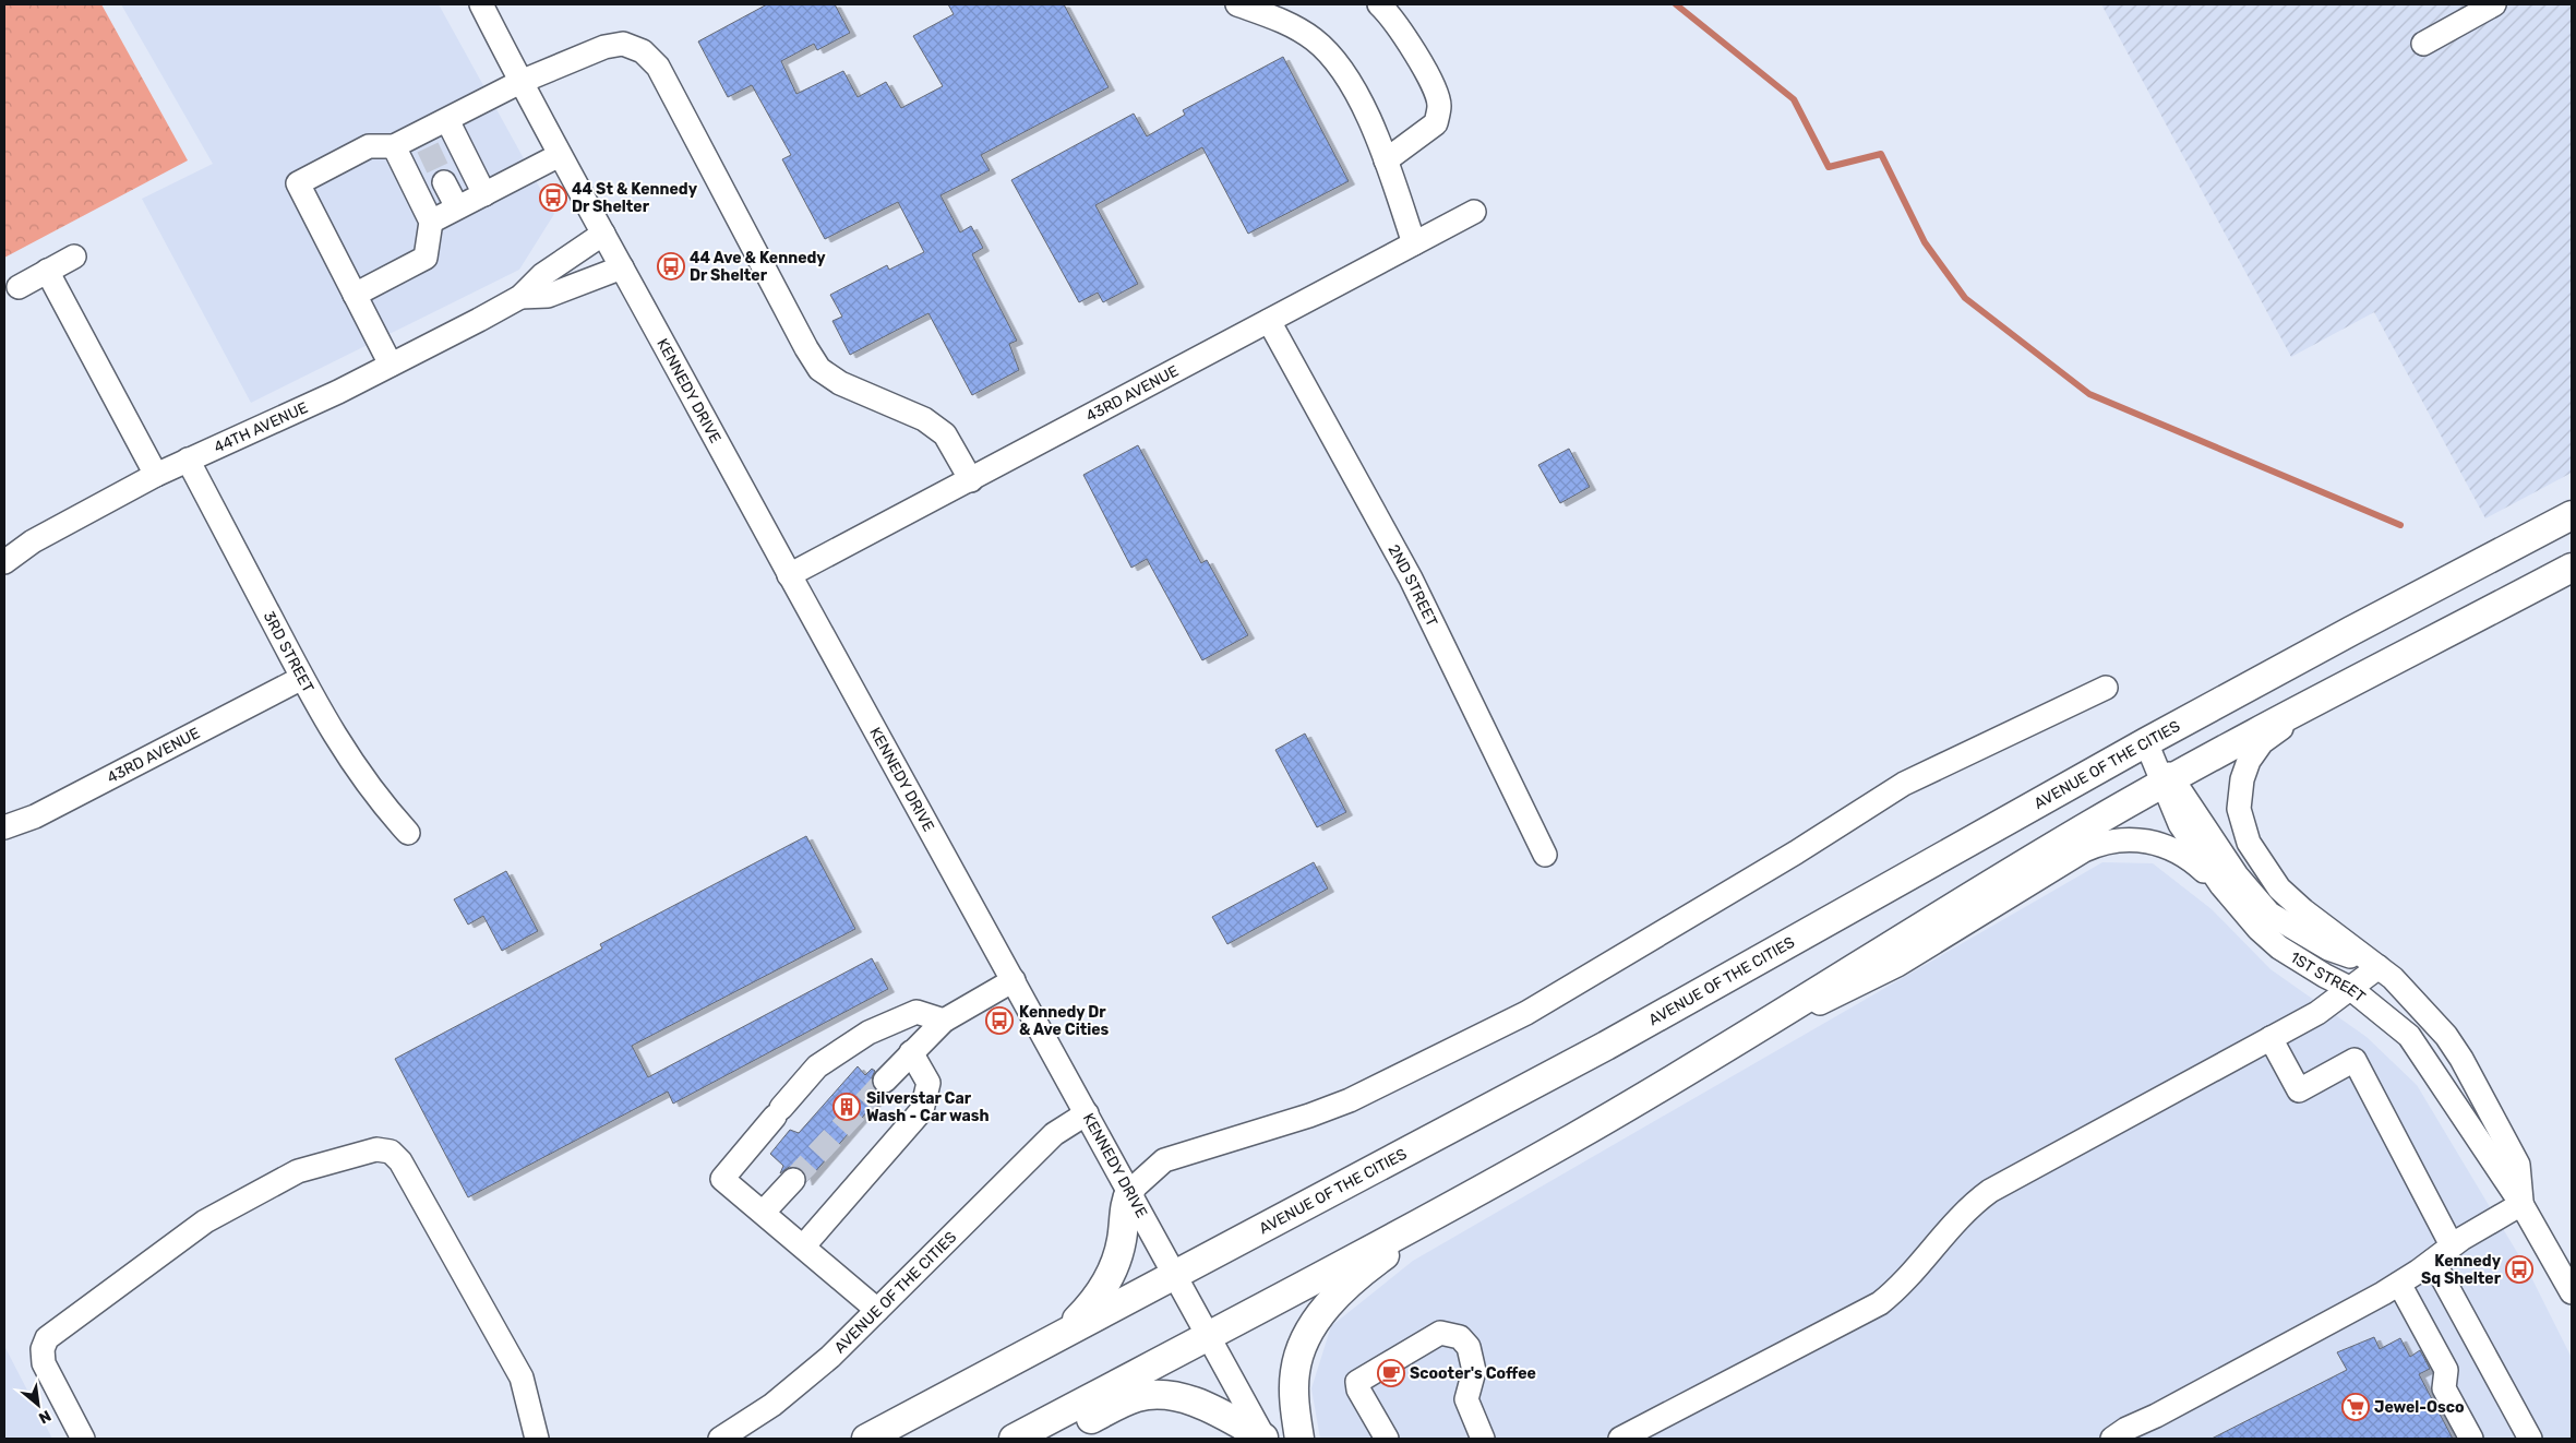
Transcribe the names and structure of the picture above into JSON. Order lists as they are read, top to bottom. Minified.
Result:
{"streets":{"main road":["AVENUE OF THE CITIES"],"street":["KENNEDY DRIVE","43RD AVENUE","44TH AVENUE","2ND STREET","3RD STREET","1ST STREET"]},"crossings":[["KENNEDY DRIVE","43RD AVENUE"],["KENNEDY DRIVE","44TH AVENUE"],["KENNEDY DRIVE","AVENUE OF THE CITIES"],["43RD AVENUE","2ND STREET"],["43RD AVENUE","3RD STREET"],["44TH AVENUE","3RD STREET"]],"places":{"bus stop":["44 St & Kennedy Dr Shelter","44 Ave & Kennedy Dr Shelter","Kennedy Dr & Ave Cities","Kennedy Sq Shelter"],"building":["Silverstar Car Wash - Car wash"],"cafe":["Scooter's Coffee"],"supermarket":["Jewel-Osco"]},"north":"bottom right"}
